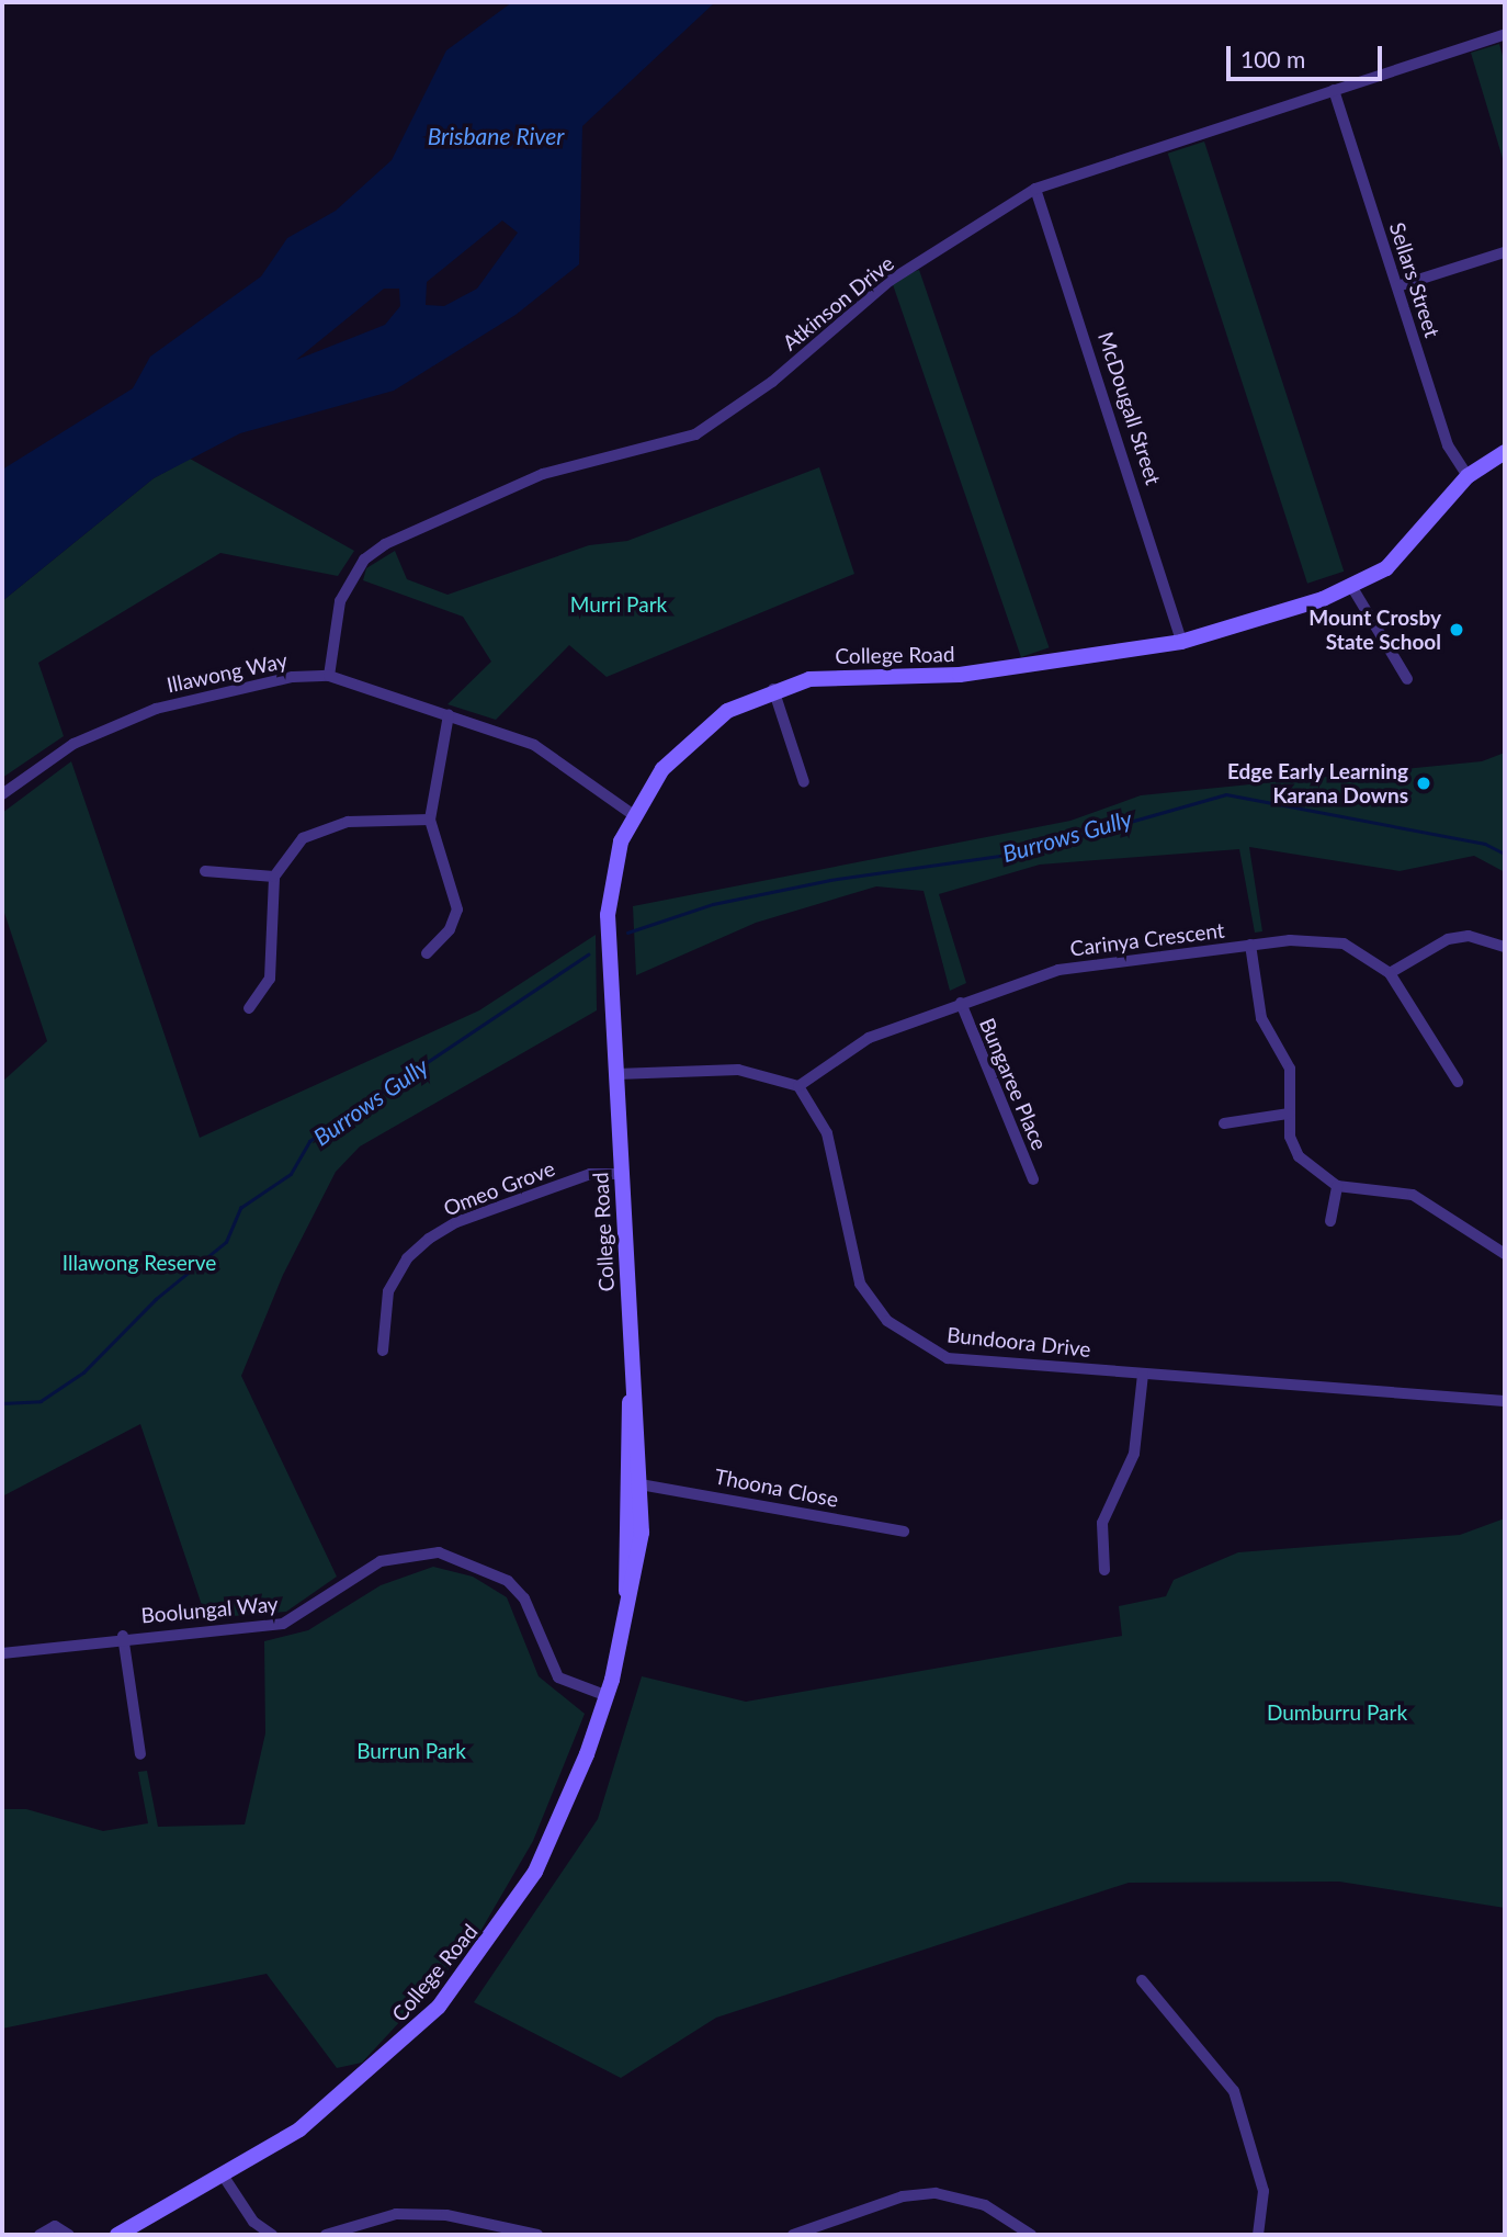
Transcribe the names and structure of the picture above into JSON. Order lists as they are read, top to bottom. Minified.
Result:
{"streets":{"main road":["College Road"],"street":["Sellars Street","Atkinson Drive","McDougall Street","Illawong Way","Carinya Crescent","Bungaree Place","Omeo Grove","Bundoora Drive","Thoona Close","Boolungal Way"]},"crossings":[["Sellars Street","Atkinson Drive"],["Sellars Street","College Road"],["Atkinson Drive","McDougall Street"],["Atkinson Drive","Illawong Way"],["McDougall Street","College Road"],["College Road","Illawong Way"],["College Road","Omeo Grove"],["College Road","Thoona Close"],["College Road","Boolungal Way"],["Carinya Crescent","Bungaree Place"],["Carinya Crescent","Bundoora Drive"]],"water":["Brisbane River","Burrows Gully"],"parks":["Murri Park","Illawong Reserve","Dumburru Park","Burrun Park"],"places":["Mount Crosby State School","Edge Early Learning Karana Downs"],"scale_bar":"100 m"}
